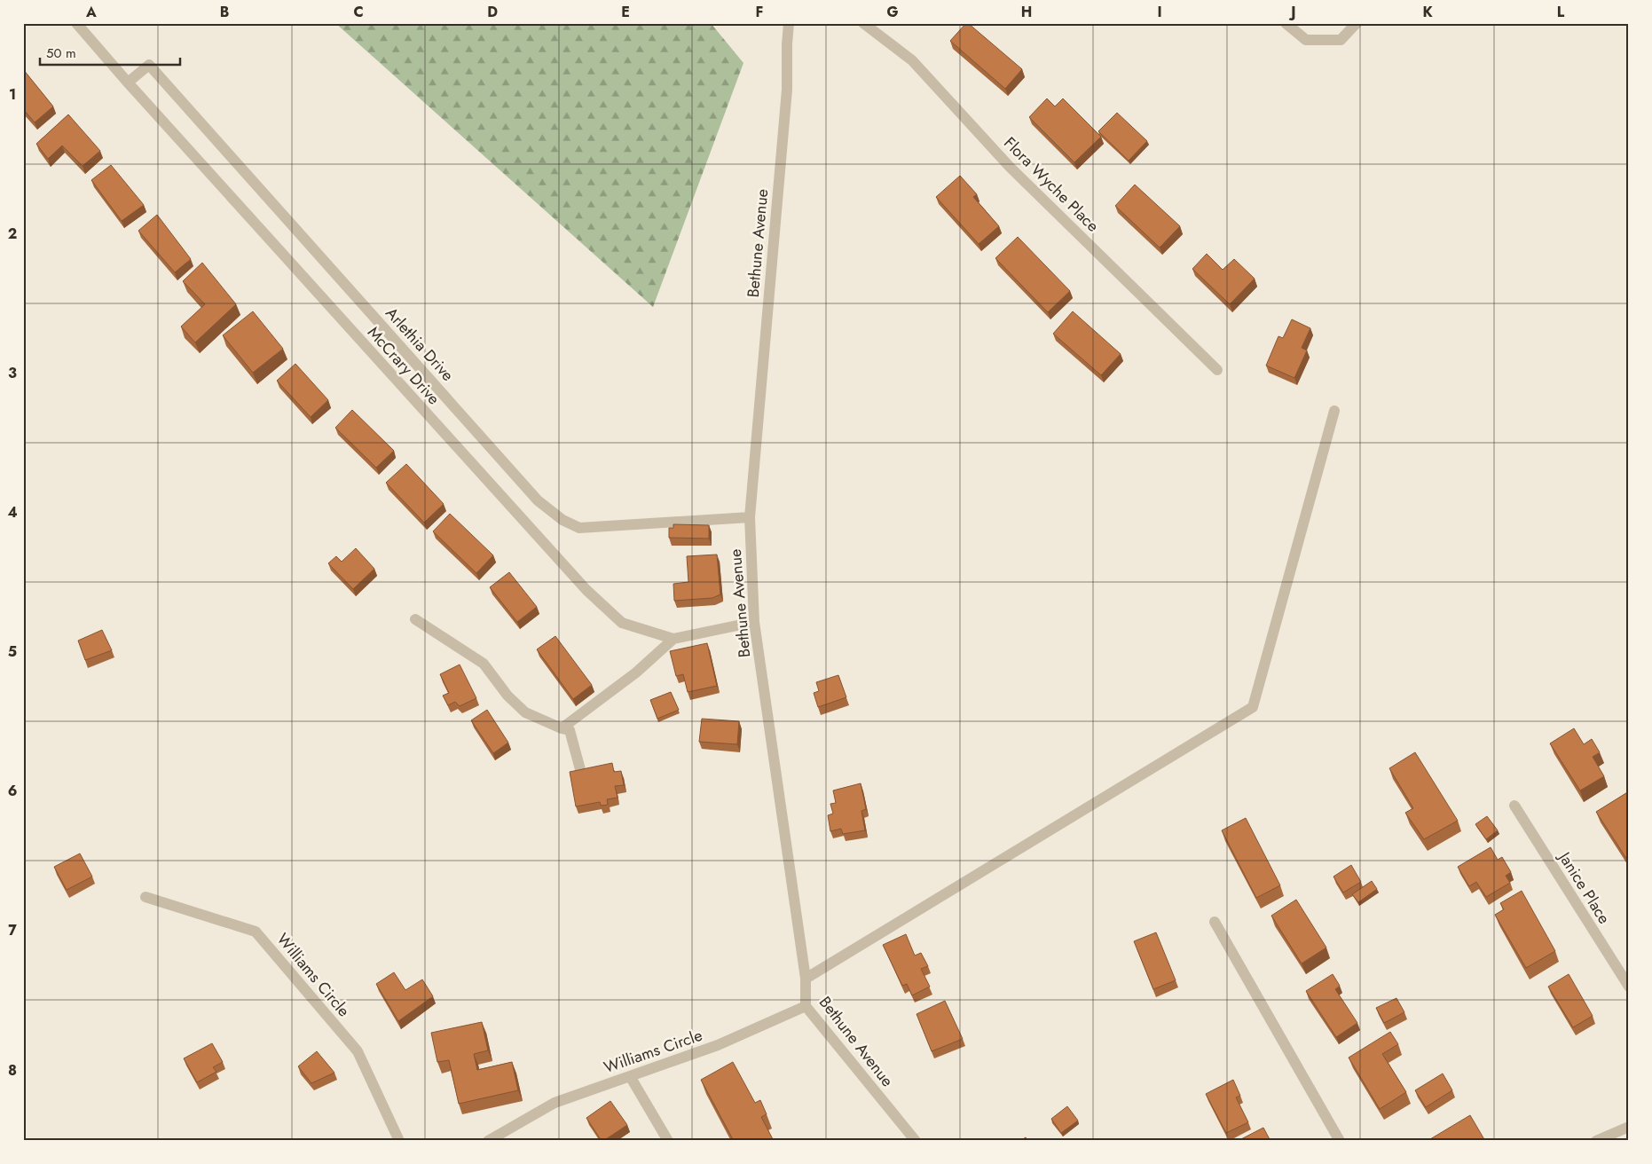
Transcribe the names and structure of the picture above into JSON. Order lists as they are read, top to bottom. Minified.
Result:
{"streets":{"street":["Flora Wyche Place","Bethune Avenue","Arlethia Drive","McCrary Drive","Janice Place","Williams Circle"]},"crossings":[["Bethune Avenue","Arlethia Drive"],["Bethune Avenue","McCrary Drive"],["Bethune Avenue","Williams Circle"],["Arlethia Drive","McCrary Drive"]],"scale_bar":"50 m","grid":{"columns":["A","B","C","D","E","F","G","H","I","J","K","L"],"rows":["1","2","3","4","5","6","7","8"]}}
